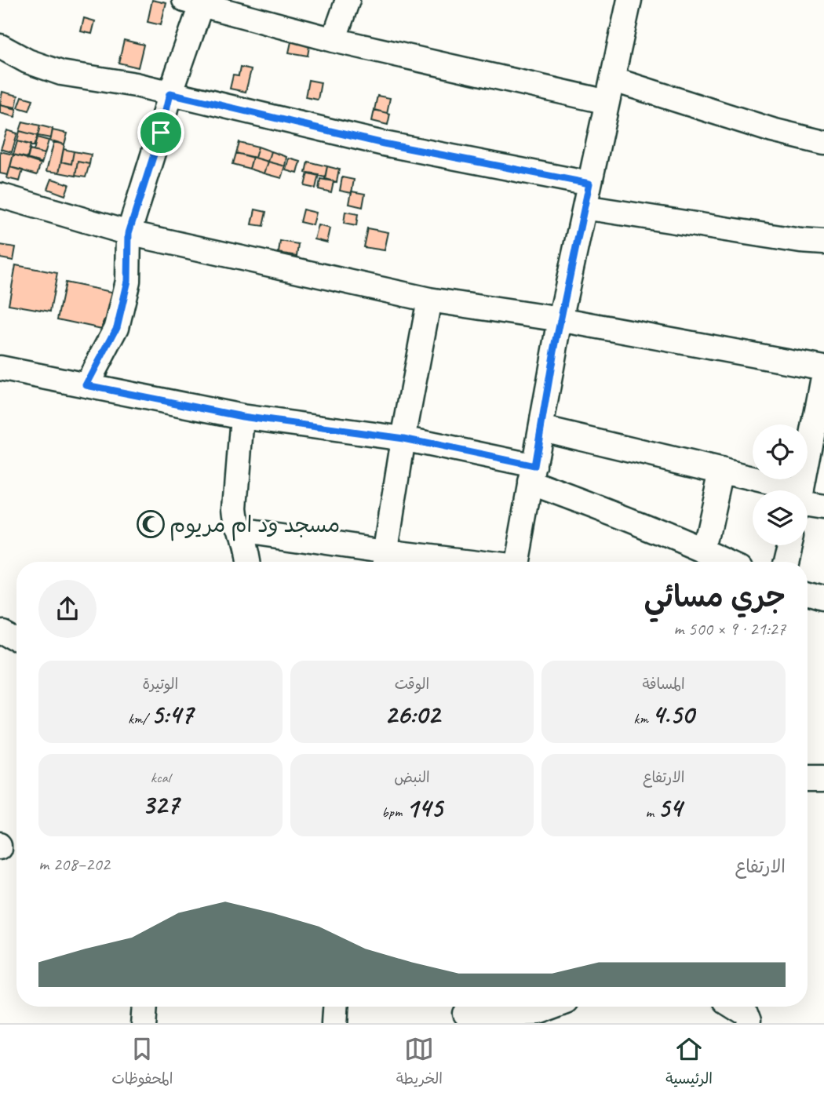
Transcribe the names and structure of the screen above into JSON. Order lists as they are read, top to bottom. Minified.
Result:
{"places":{"mosque":["مسجد ود ام مريوم"]},"page":{"heading":["جري مسائي","21:27 · 9 × 500 m"],"stats":[["المسافة","4.50 km"],["الوقت","26:02"],["الوتيرة","5:47 /km"],["الارتفاع","54 m"],["النبض","145 bpm"],["kcal","327"]],"chart":["الارتفاع","202–208 m"],"tabs":["الرئيسية","الخريطة","المحفوظات"]}}
